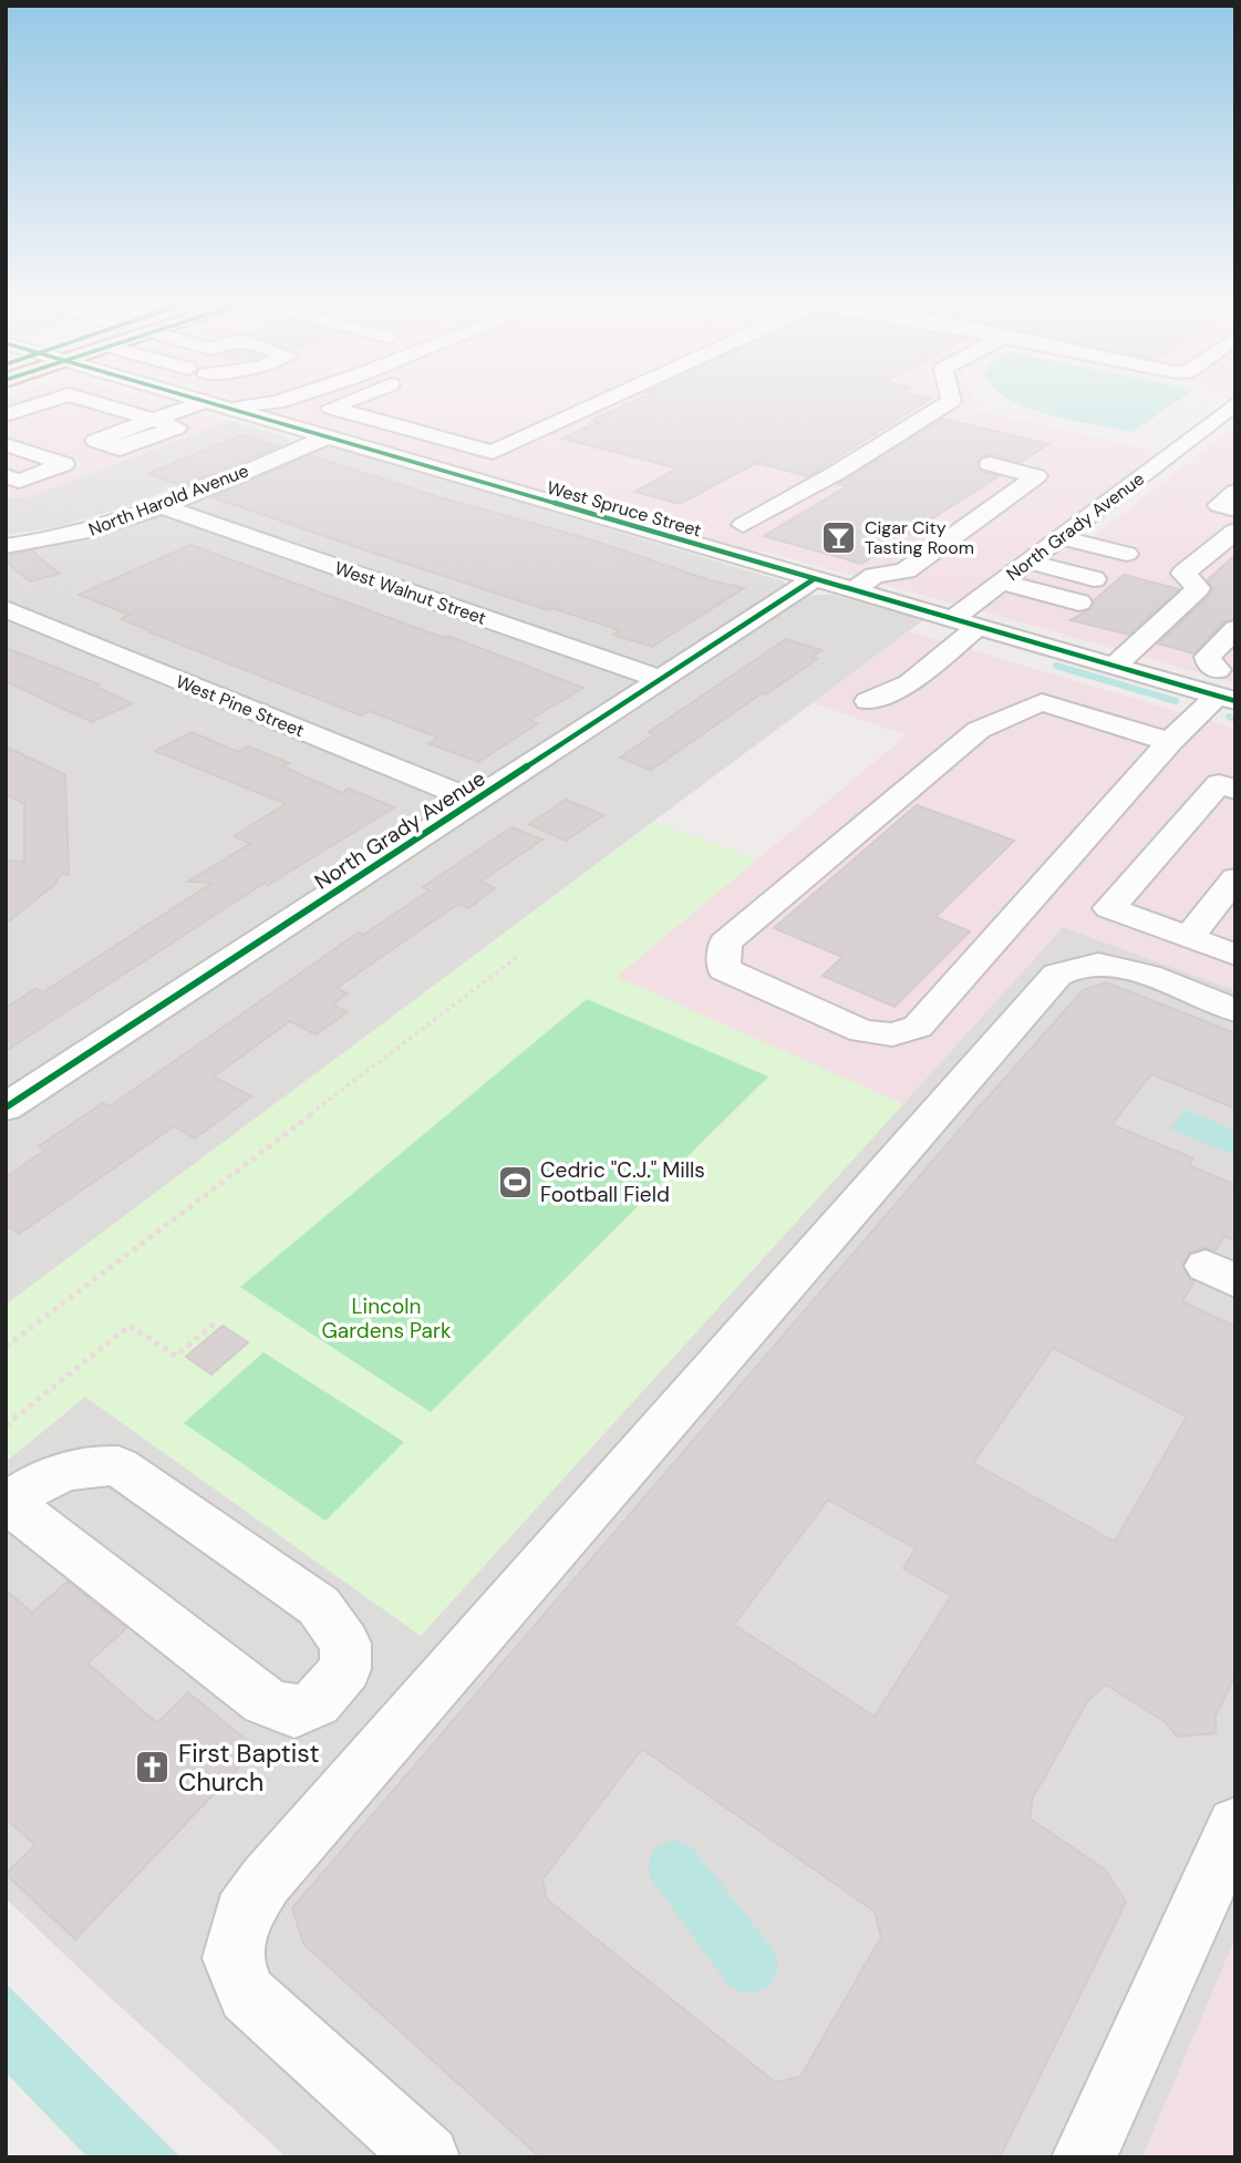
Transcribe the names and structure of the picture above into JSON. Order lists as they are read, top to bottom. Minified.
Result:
{"streets":{"street":["North Harold Avenue","West Spruce Street","North Grady Avenue","West Walnut Street","West Pine Street"]},"crossings":[["North Harold Avenue","West Spruce Street"],["North Harold Avenue","West Walnut Street"],["West Spruce Street","North Grady Avenue"],["North Grady Avenue","West Walnut Street"],["North Grady Avenue","West Pine Street"]],"parks":["Lincoln Gardens Park"],"places":{"bar":["Cigar City Tasting Room"],"sports":["Cedric \"C.J.\" Mills Football Field"],"church":["First Baptist Church"]}}
